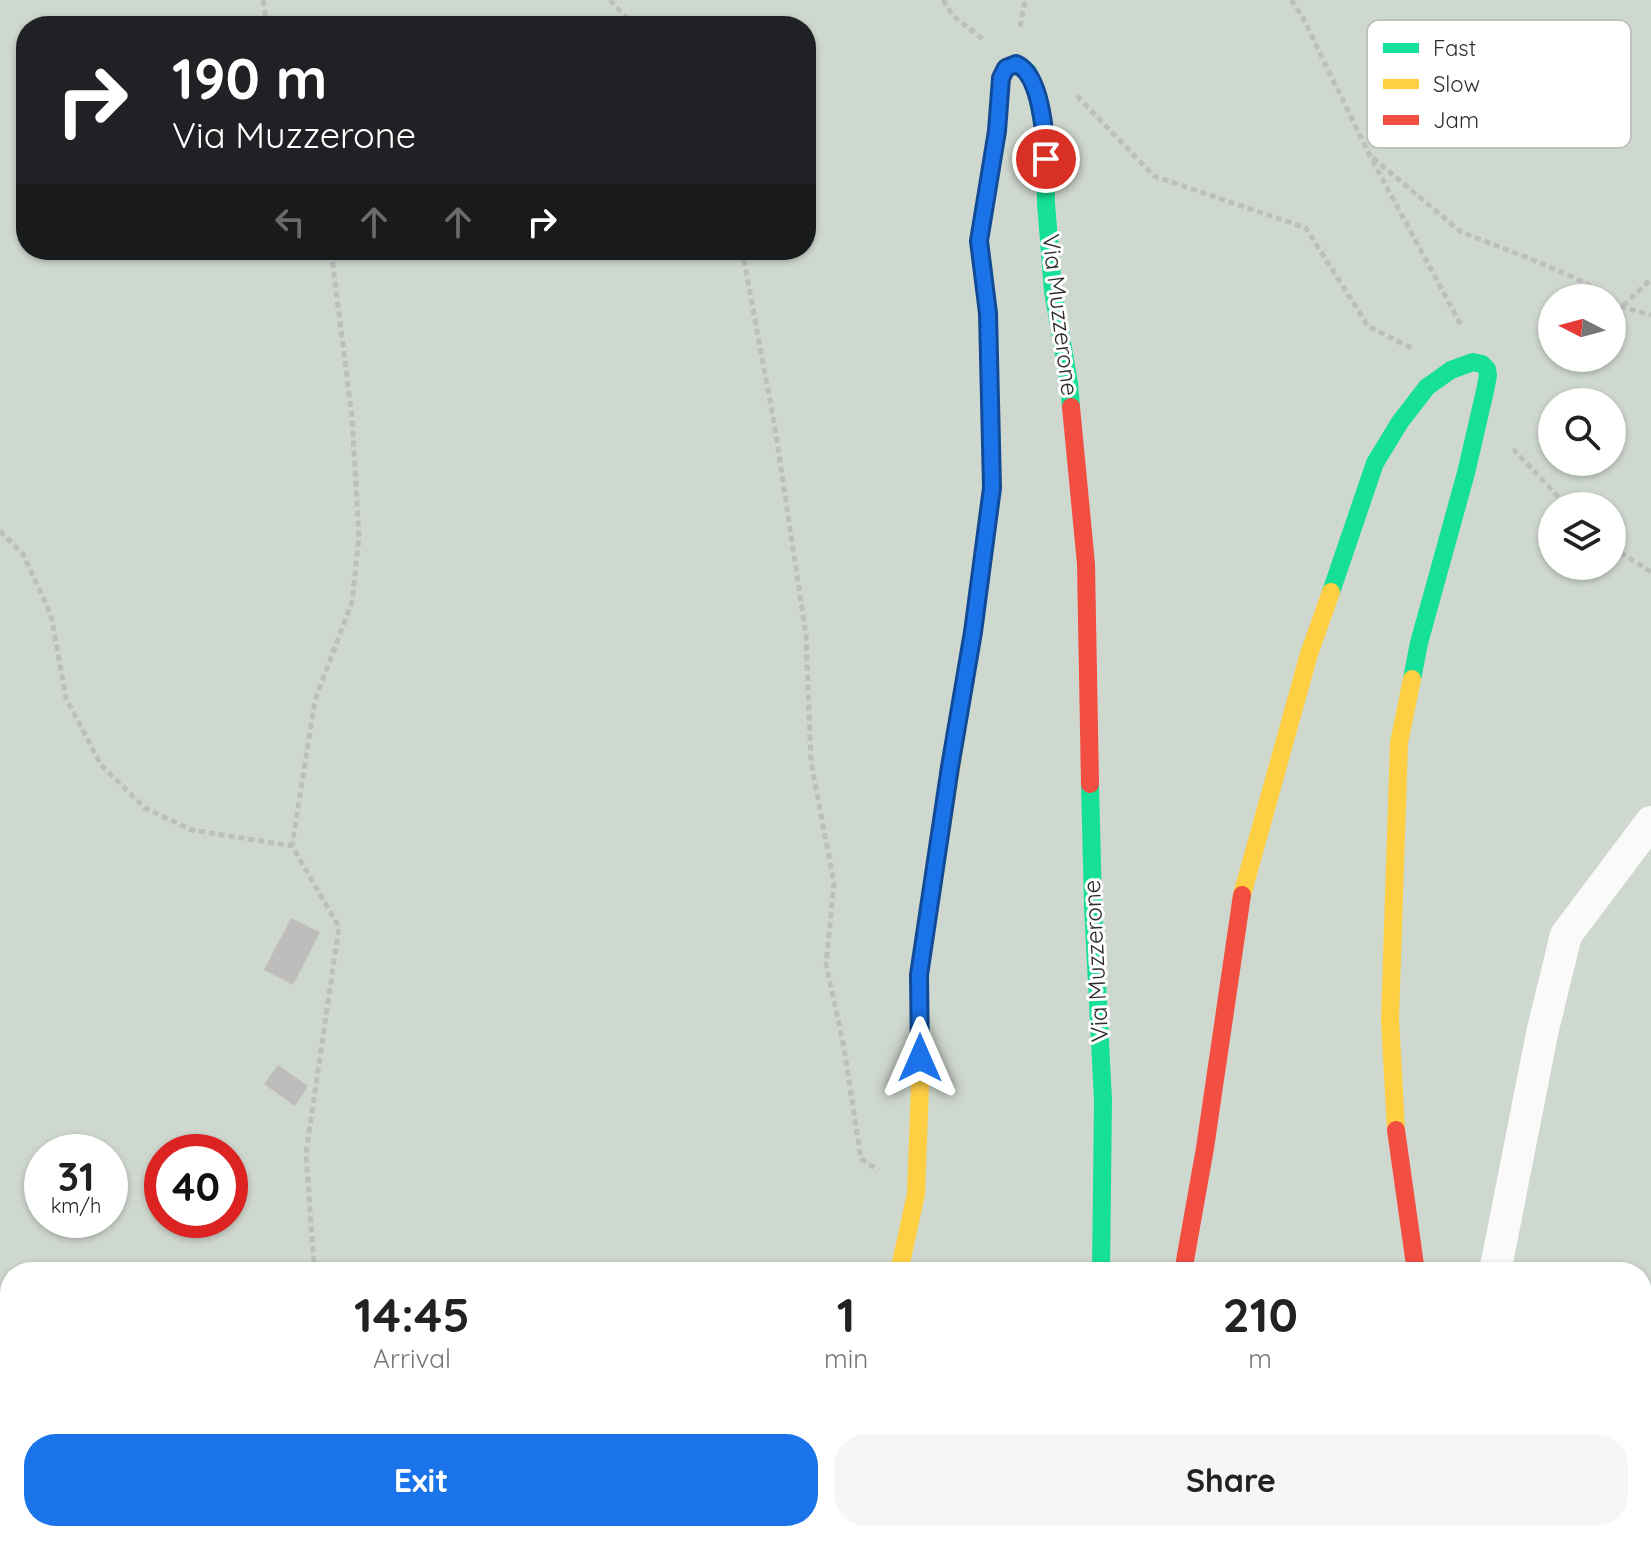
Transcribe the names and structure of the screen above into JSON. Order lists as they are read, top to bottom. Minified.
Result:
{"streets":{"street":["Via Muzzerone"]},"legend":["Fast","Slow","Jam"],"north":"left","page":{"turn":["190 m","Via Muzzerone"],"speed":"31 km/h","limit":"40","eta":["14:45","Arrival","1","min","210","m"],"buttons":["Exit","Share"]}}
